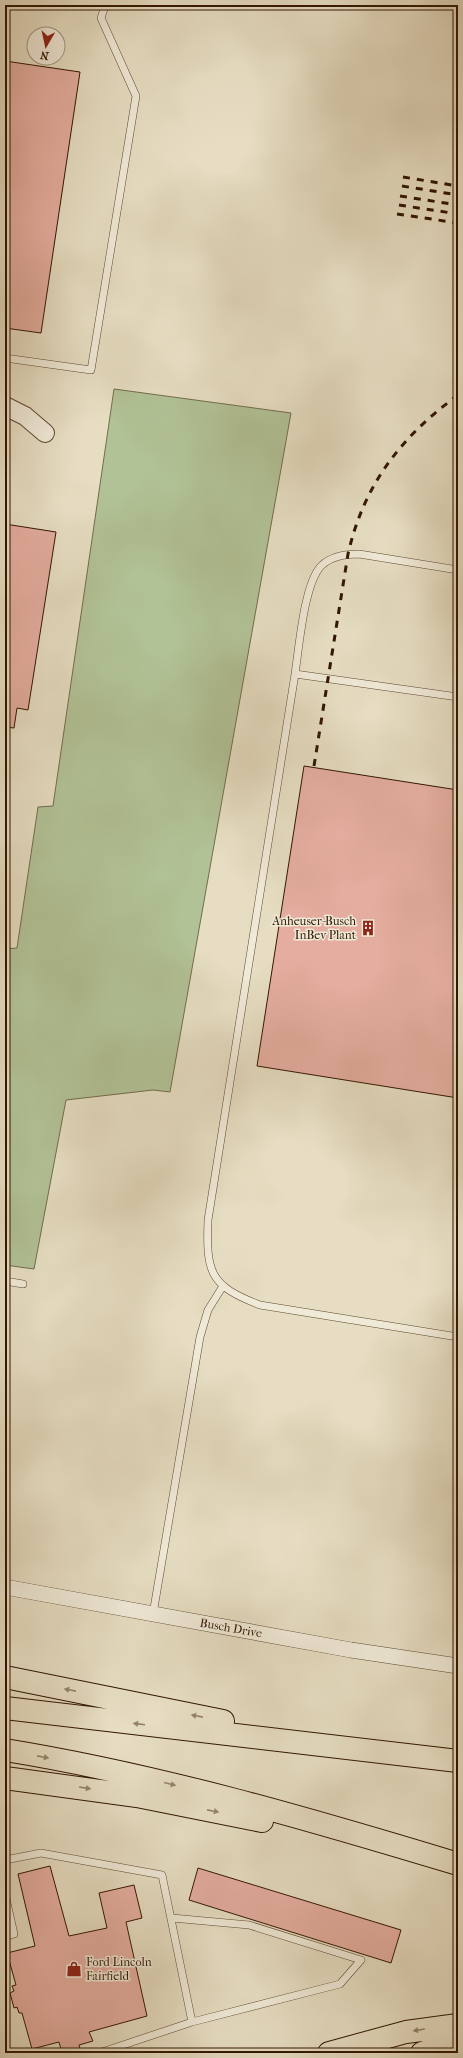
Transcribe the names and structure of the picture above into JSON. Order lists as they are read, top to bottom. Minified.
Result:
{"streets":{"street":["Busch Drive"]},"places":{"building":["Anheuser-Busch InBev Plant"],"shop":["Ford Lincoln Fairfield"]},"north":"bottom"}
